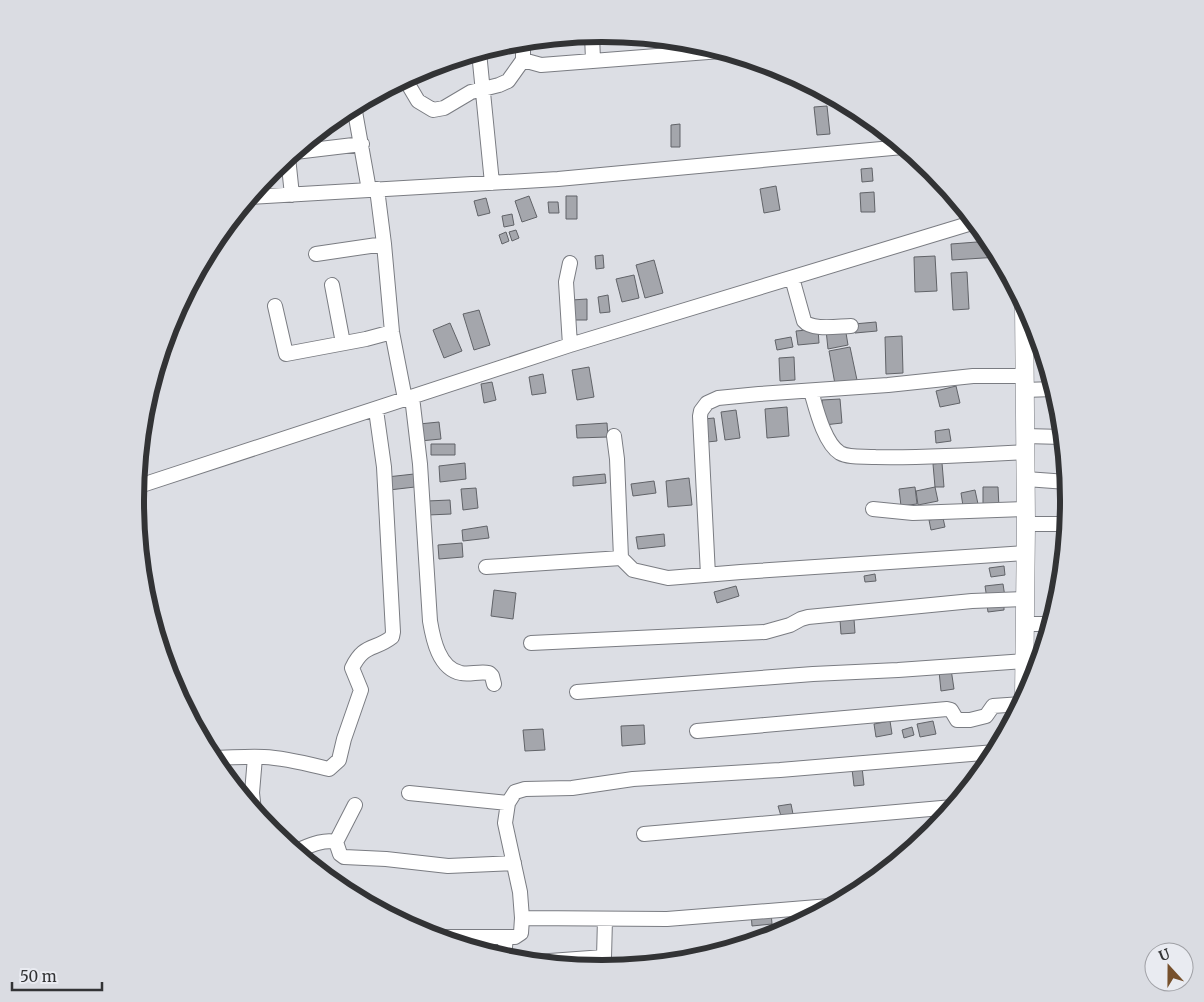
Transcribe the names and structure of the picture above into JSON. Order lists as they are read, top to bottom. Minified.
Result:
{"scale_bar":"50 m","north":"top"}
